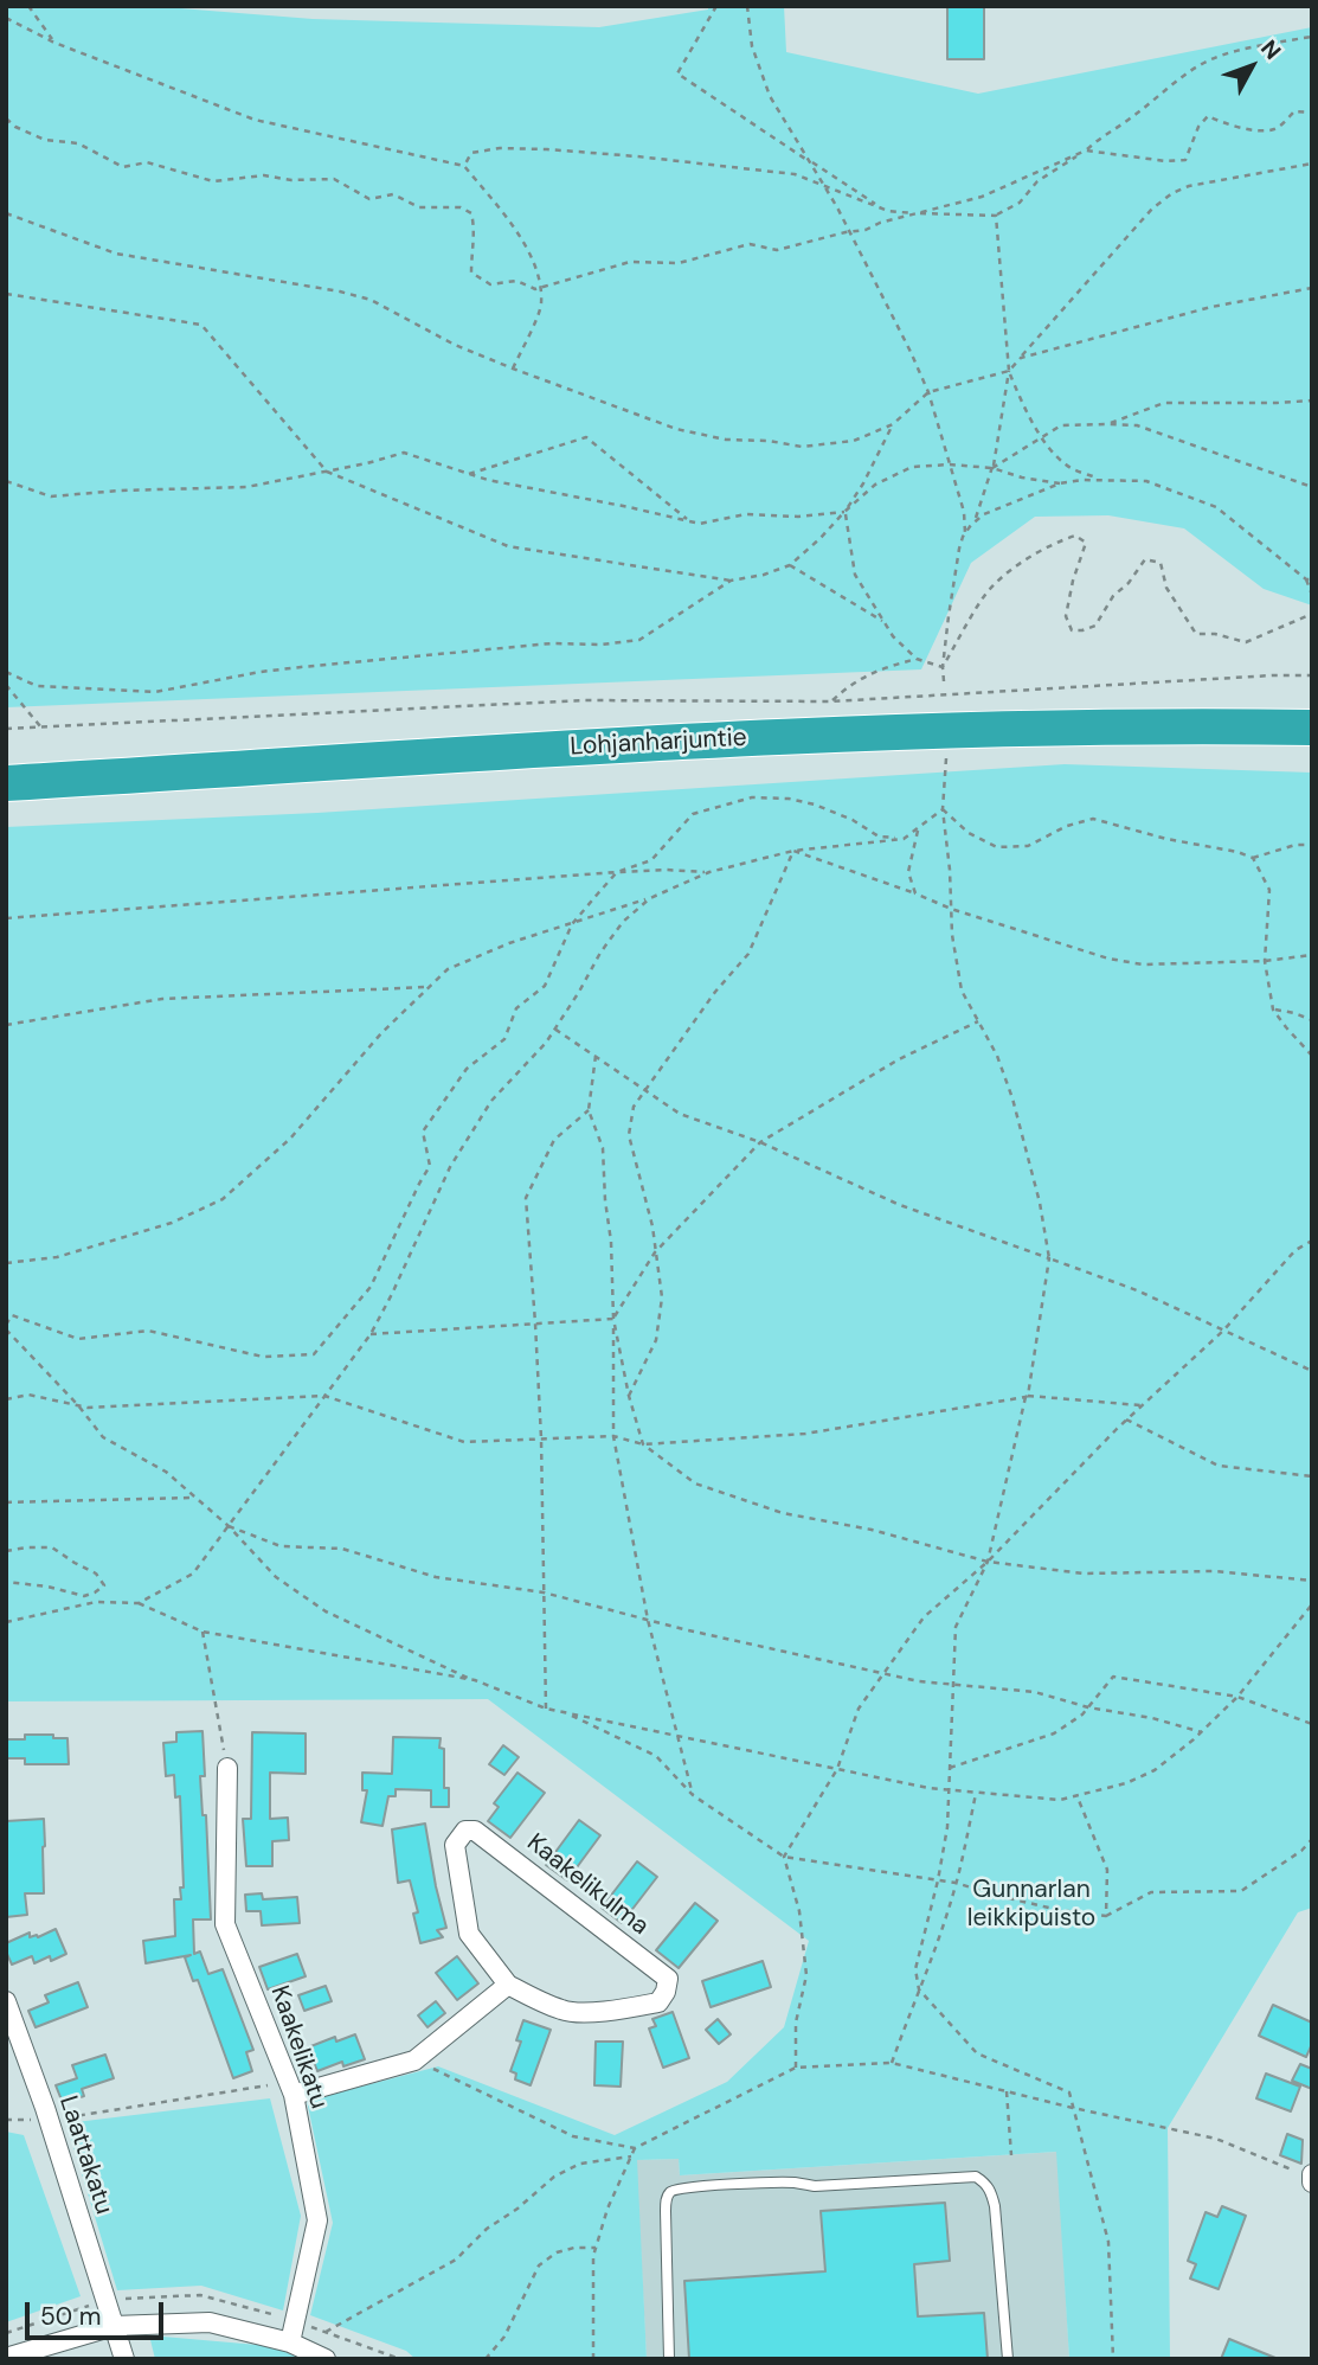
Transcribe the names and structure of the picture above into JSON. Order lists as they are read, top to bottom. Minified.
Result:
{"streets":{"highway":["Lohjanharjuntie"],"street":["Kaakelikulma","Kaakelikatu","Laattakatu"]},"parks":["Gunnarlan leikkipuisto"],"scale_bar":"50 m","north":"top right"}
